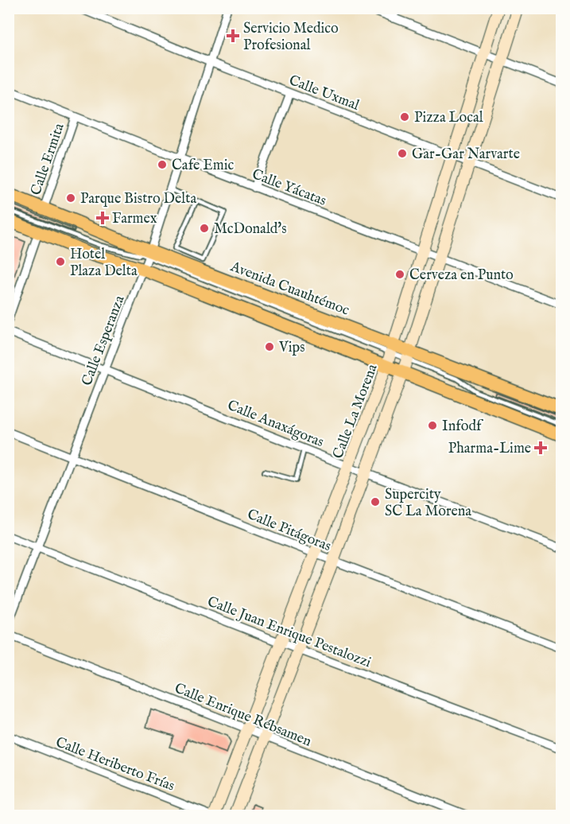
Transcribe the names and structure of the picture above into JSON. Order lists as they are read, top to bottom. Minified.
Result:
{"streets":{"main road":["Avenida Cuauhtémoc"],"street":["Calle Uxmal","Calle Ermita","Calle Yácatas","Calle Esperanza","Calle La Morena","Calle Anaxágoras","Calle Pitágoras","Calle Juan Enrique Pestalozzi","Calle Enrique Rébsamen","Calle Heriberto Frías"]},"crossings":[["Calle Uxmal","Calle Esperanza"],["Calle Uxmal","Calle La Morena"],["Calle Ermita","Calle Yácatas"],["Calle Ermita","Avenida Cuauhtémoc"],["Calle Yácatas","Calle Esperanza"],["Calle Yácatas","Calle La Morena"],["Avenida Cuauhtémoc","Calle Esperanza"],["Avenida Cuauhtémoc","Calle La Morena"],["Calle Esperanza","Calle Anaxágoras"],["Calle Esperanza","Calle Pitágoras"],["Calle Esperanza","Calle Juan Enrique Pestalozzi"],["Calle La Morena","Calle Anaxágoras"],["Calle La Morena","Calle Pitágoras"],["Calle La Morena","Calle Juan Enrique Pestalozzi"],["Calle La Morena","Calle Enrique Rébsamen"],["Calle La Morena","Calle Heriberto Frías"]],"places":{"health":["Servicio Medico Profesional","Farmex","Pharma-Lime"],"other":["Pizza Local","Gar-Gar Narvarte","Cafe Emic","Parque Bistro Delta","McDonald's","Hotel Plaza Delta","Cerveza en Punto","Vips","Infodf","Supercity SC La Morena"]}}
